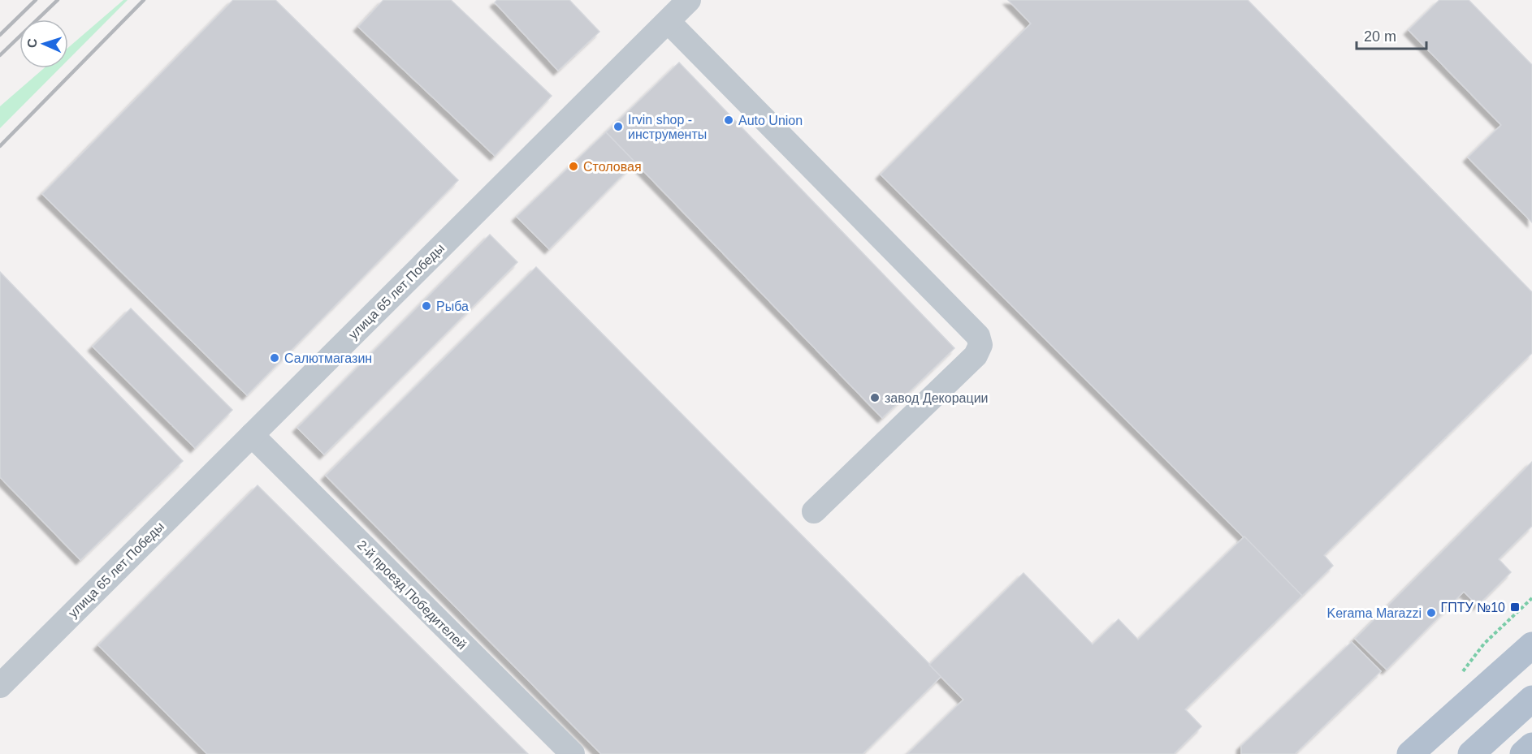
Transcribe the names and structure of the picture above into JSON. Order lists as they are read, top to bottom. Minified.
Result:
{"streets":{"street":["улица 65 лет Победы","2-й проезд Победителей"]},"crossings":[["улица 65 лет Победы","2-й проезд Победителей"]],"places":{"other":["Auto Union","Irvin shop - инструменты","Столовая","Рыба","Салютмагазин","завод Декорации","Kerama Marazzi"],"transit":["ГПТУ №10"]},"scale_bar":"20 m","north":"left"}
